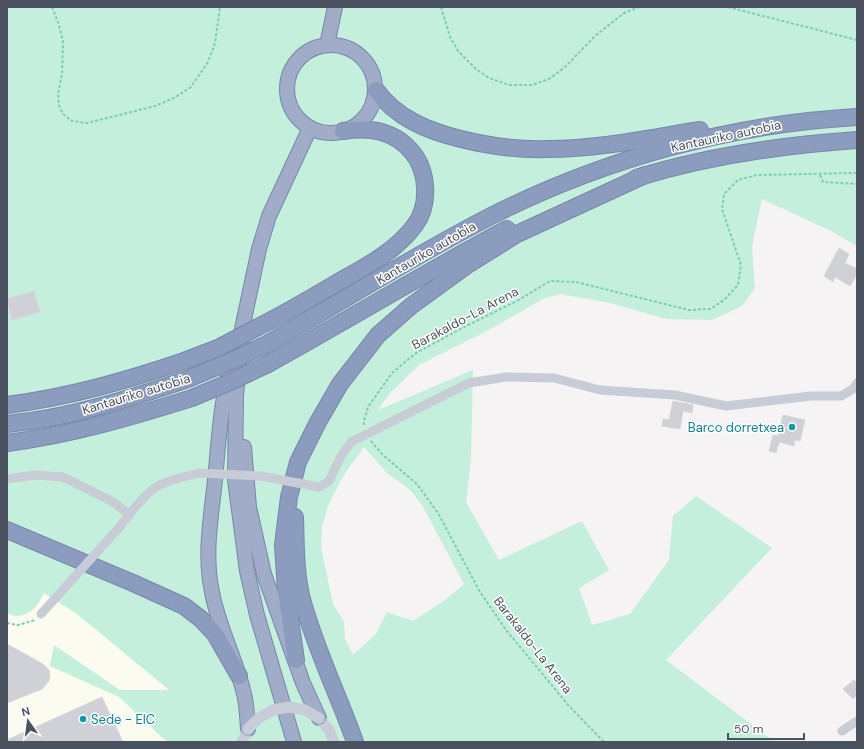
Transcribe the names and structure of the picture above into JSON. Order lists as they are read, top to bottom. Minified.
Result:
{"streets":{"highway":["Kantauriko autobia"],"path":["Barakaldo-La Arena"]},"places":["Barco dorretxea","Sede - EIC"],"scale_bar":"50 m","north":"top"}
